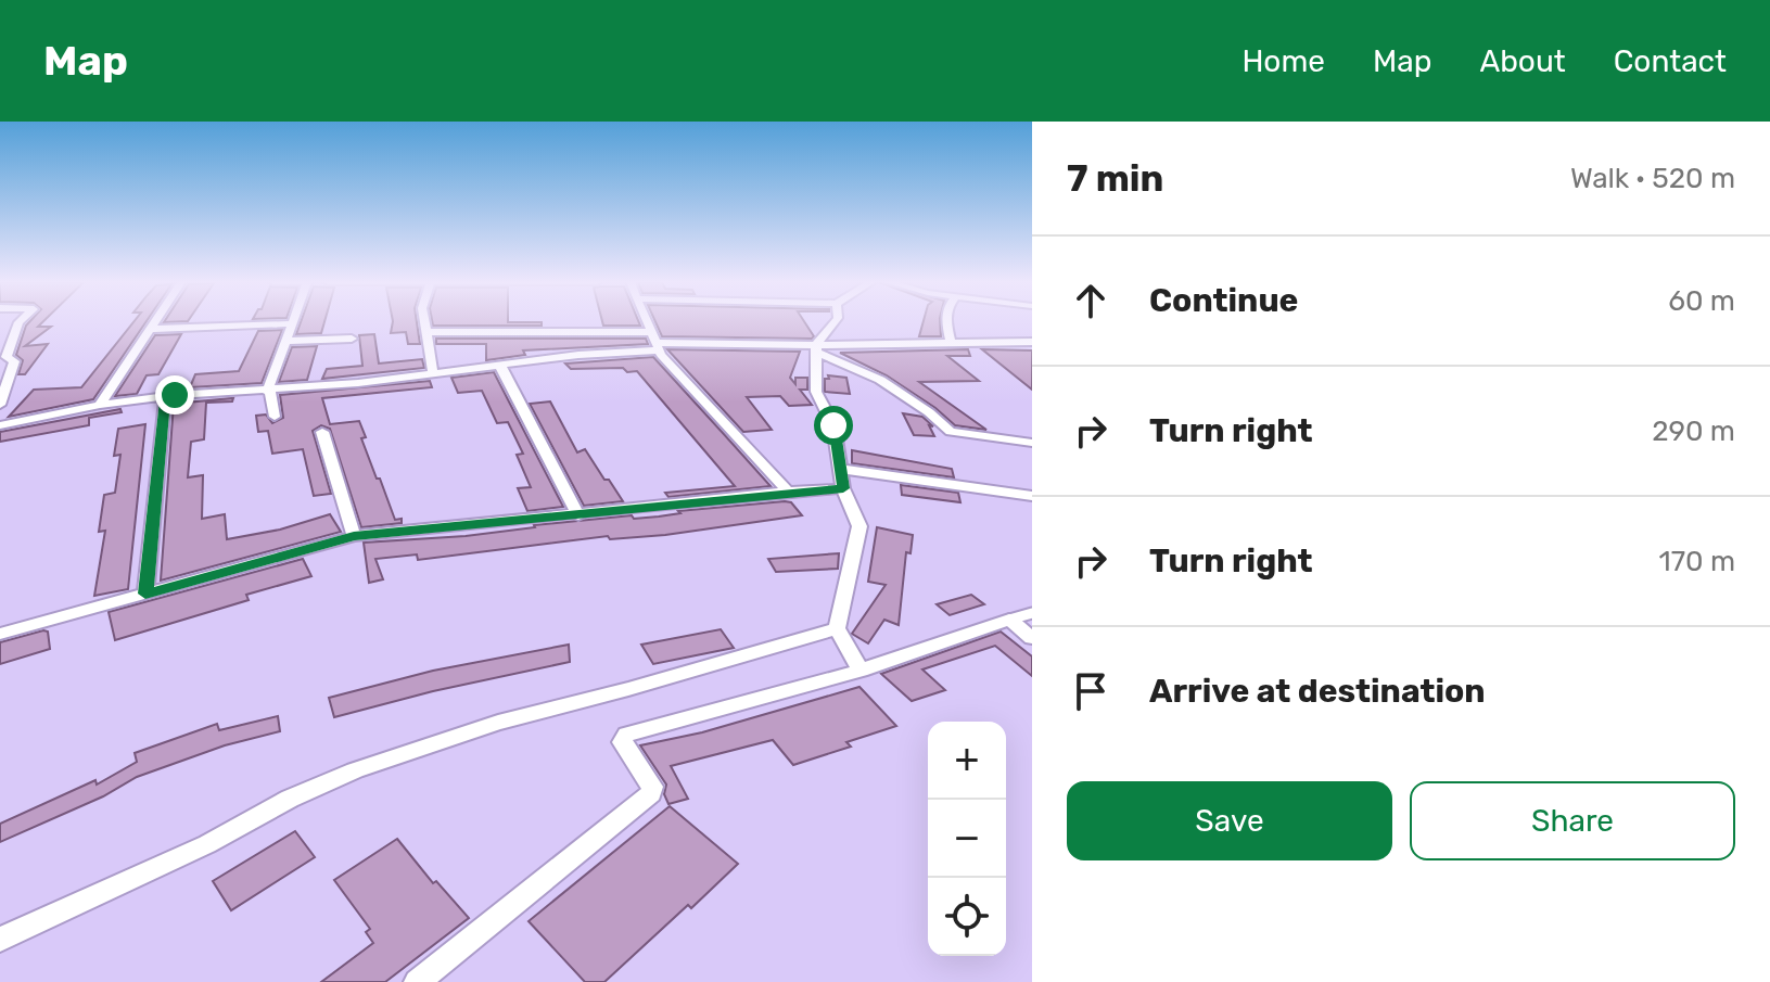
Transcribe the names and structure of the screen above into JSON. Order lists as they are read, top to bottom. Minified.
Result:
{"page":{"header":"Map","nav":["Home","Map","About","Contact"],"heading":["7 min","Walk · 520 m"],"list":[["Continue","60 m"],["Turn right","290 m"],["Turn right","170 m"],"Arrive at destination"],"map_buttons":["+","−"],"buttons":["Save","Share"]}}
